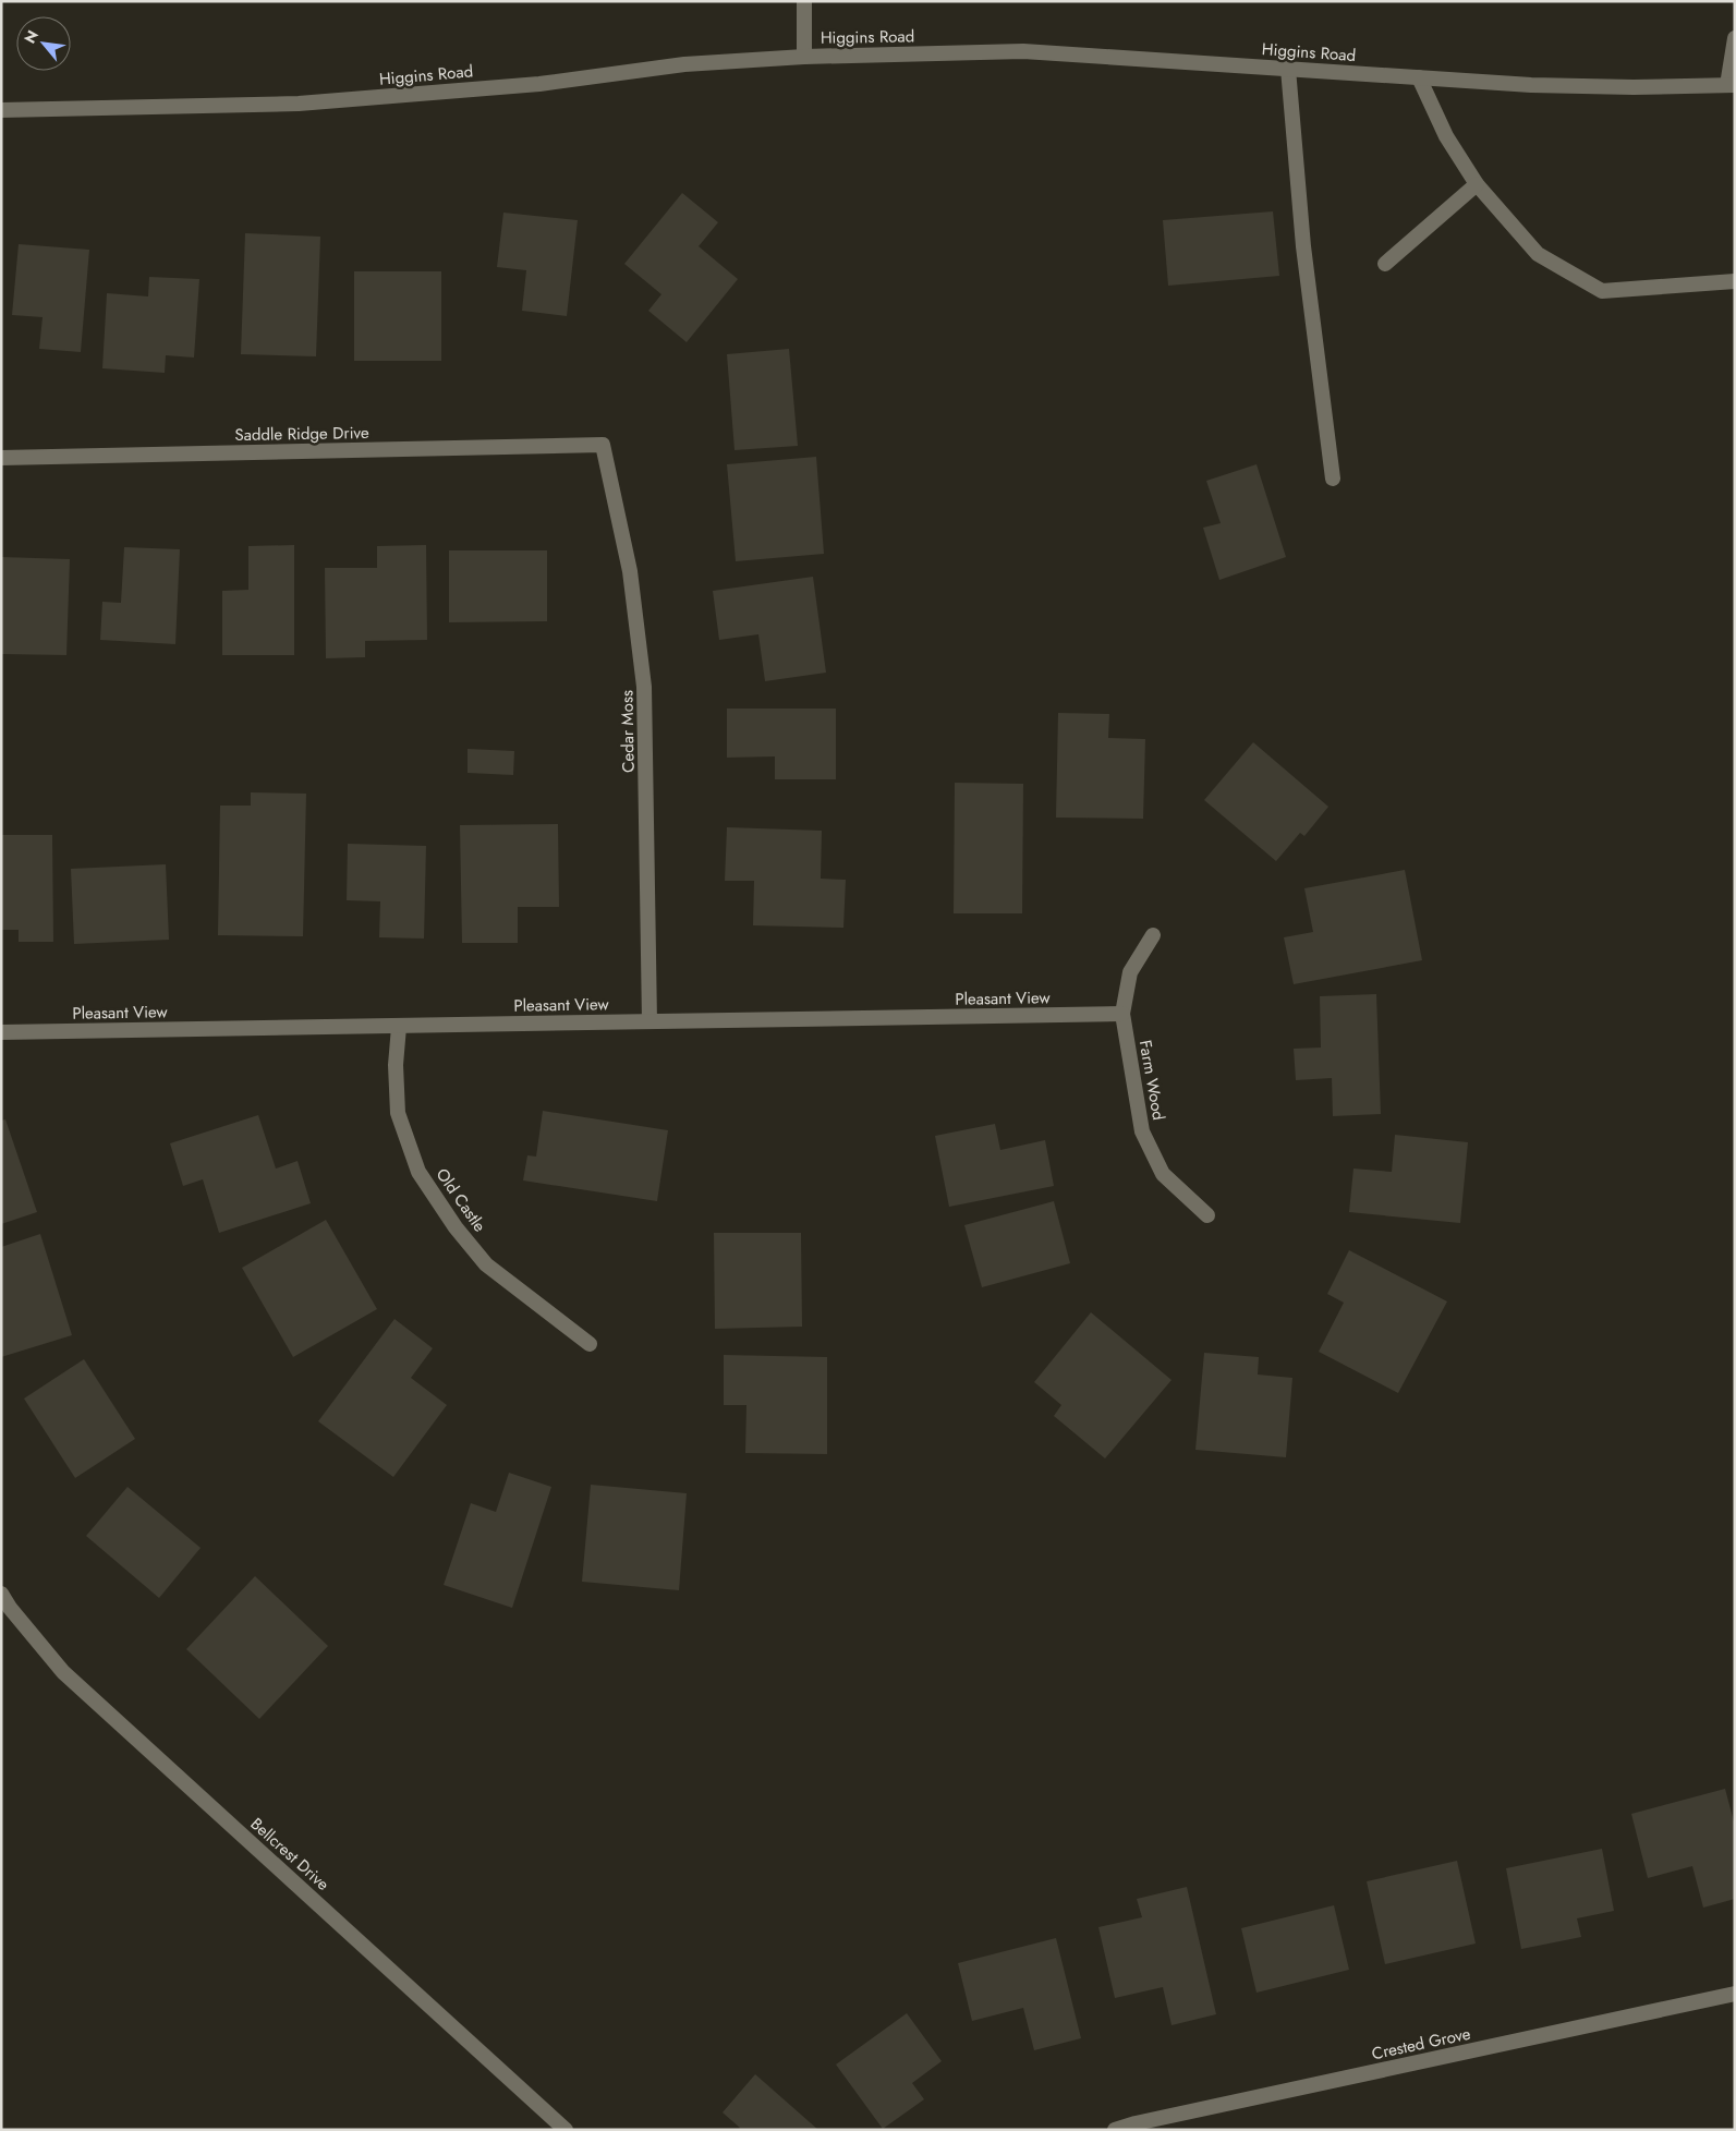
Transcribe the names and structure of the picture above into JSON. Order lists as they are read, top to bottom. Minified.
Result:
{"streets":{"street":["Higgins Road","Saddle Ridge Drive","Cedar Moss","Pleasant View","Farm Wood","Old Castle","Bellcrest Drive","Crested Grove"]},"crossings":[["Saddle Ridge Drive","Cedar Moss"],["Cedar Moss","Pleasant View"],["Pleasant View","Farm Wood"],["Pleasant View","Old Castle"]],"north":"top left"}
